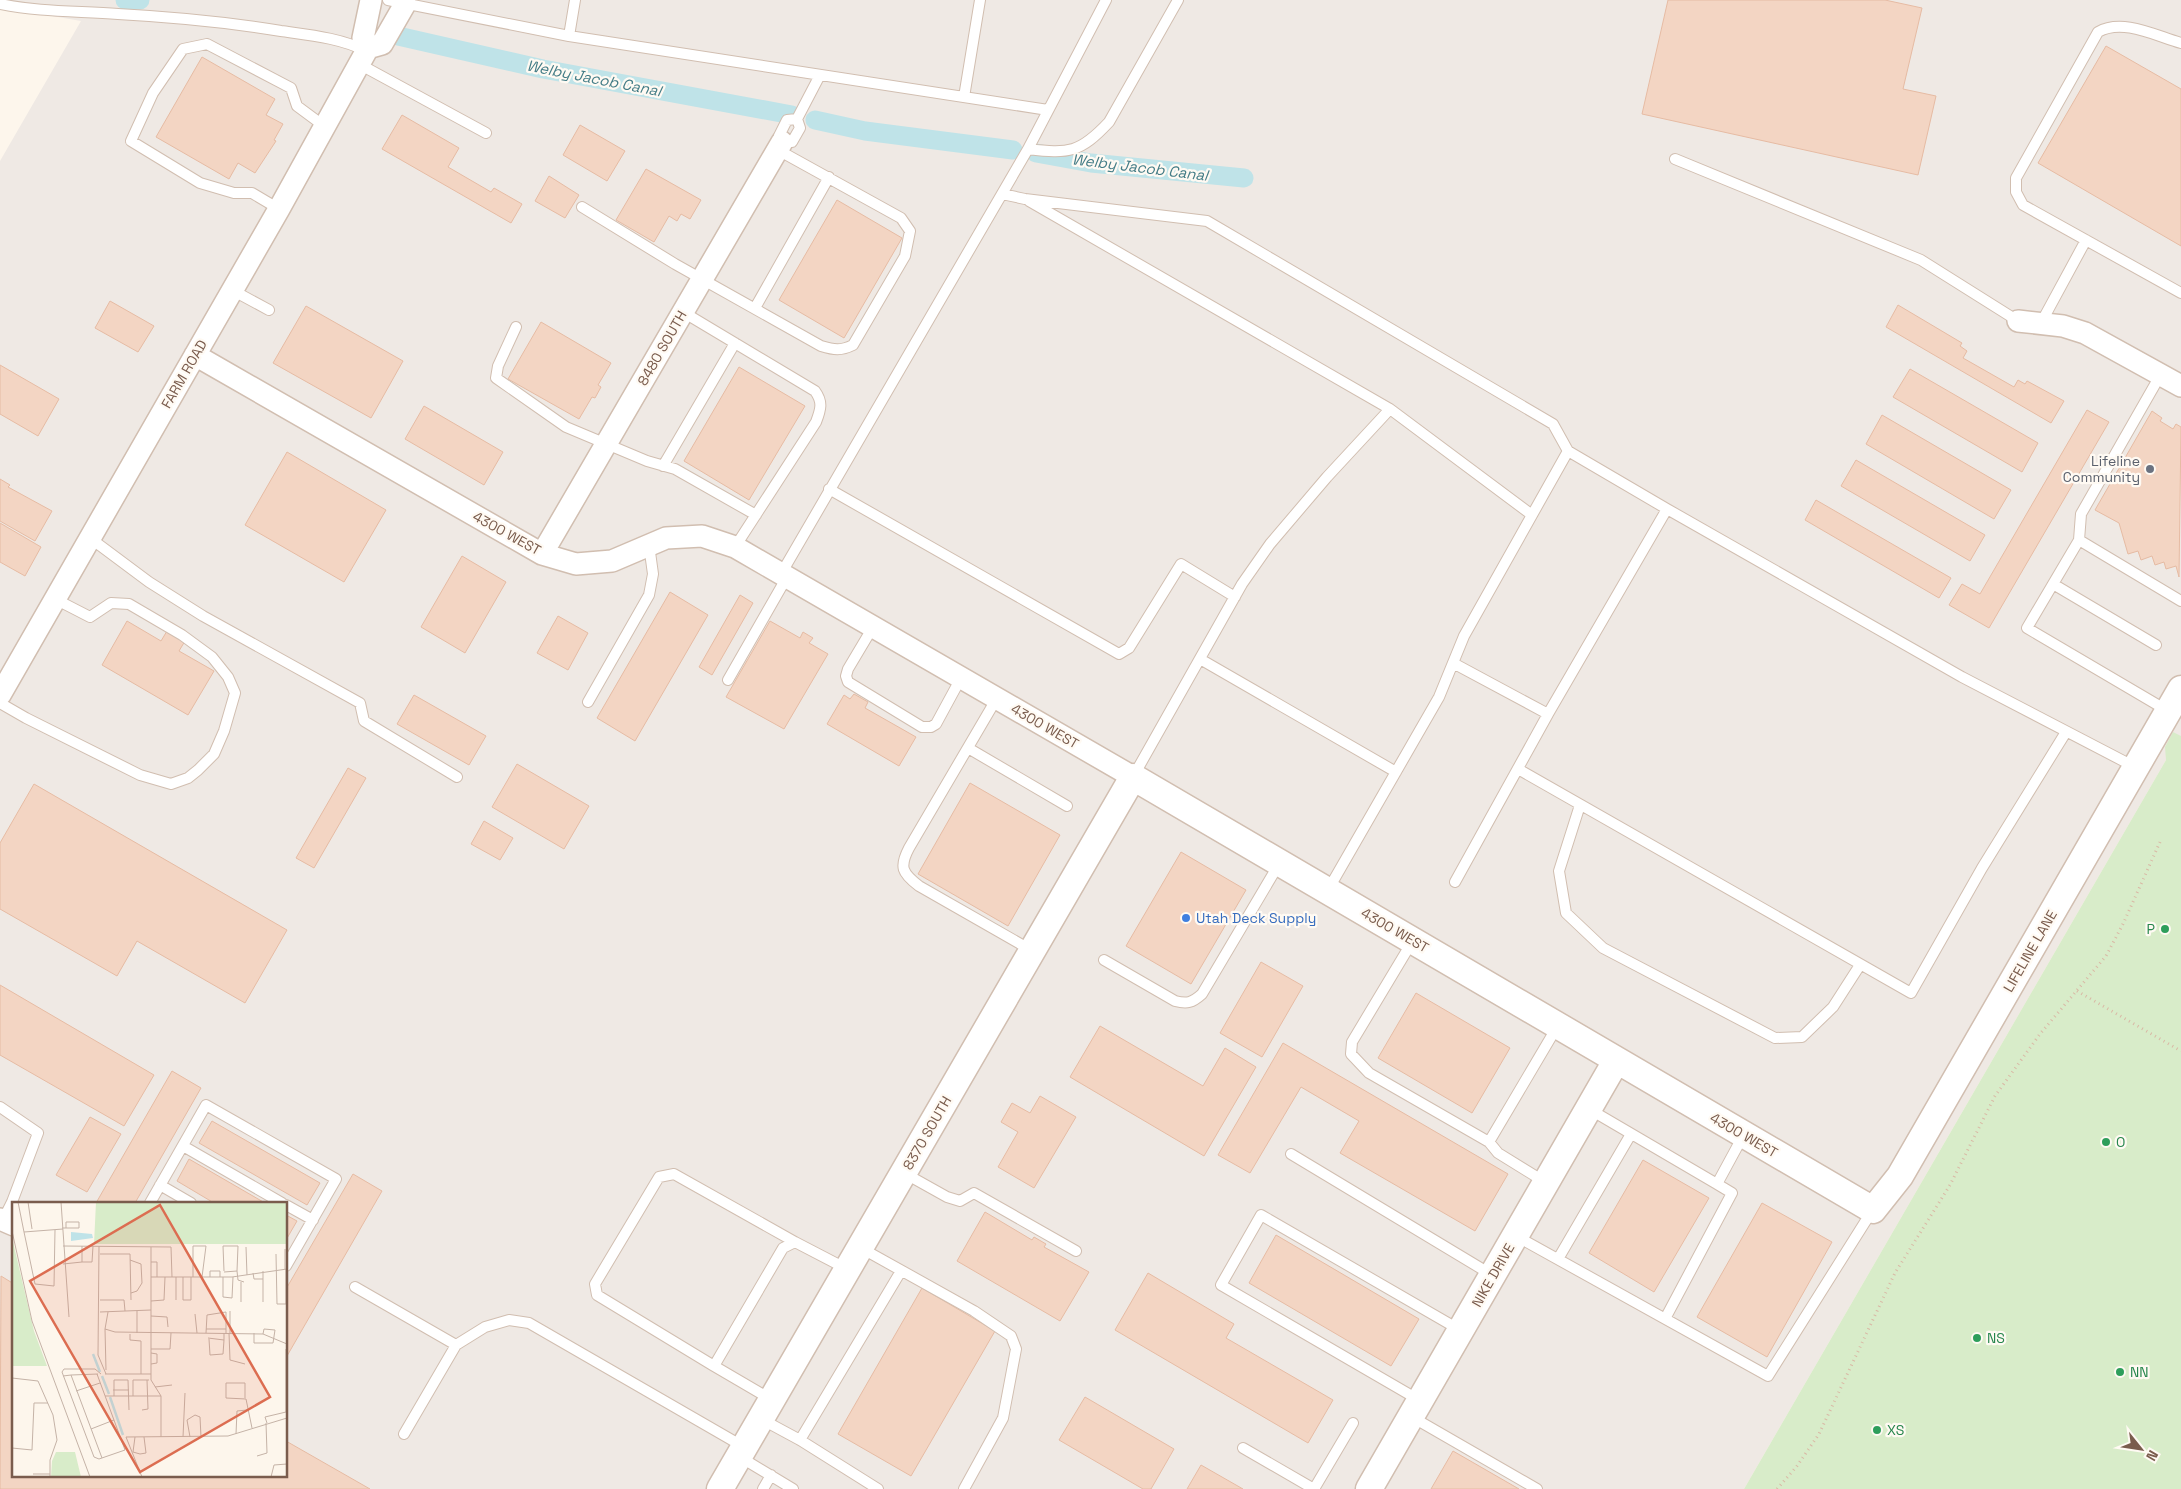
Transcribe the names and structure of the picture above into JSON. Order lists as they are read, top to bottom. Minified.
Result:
{"streets":{"street":["8480 SOUTH","FARM ROAD","4300 WEST","LIFELINE LANE","8370 SOUTH","NIKE DRIVE"]},"crossings":[["8480 SOUTH","4300 WEST"],["FARM ROAD","4300 WEST"],["4300 WEST","LIFELINE LANE"],["4300 WEST","8370 SOUTH"],["4300 WEST","NIKE DRIVE"]],"water":["Welby Jacob Canal"],"places":["Lifeline Community","Utah Deck Supply","P","O","NS","NN","XS"],"north":"bottom right"}
